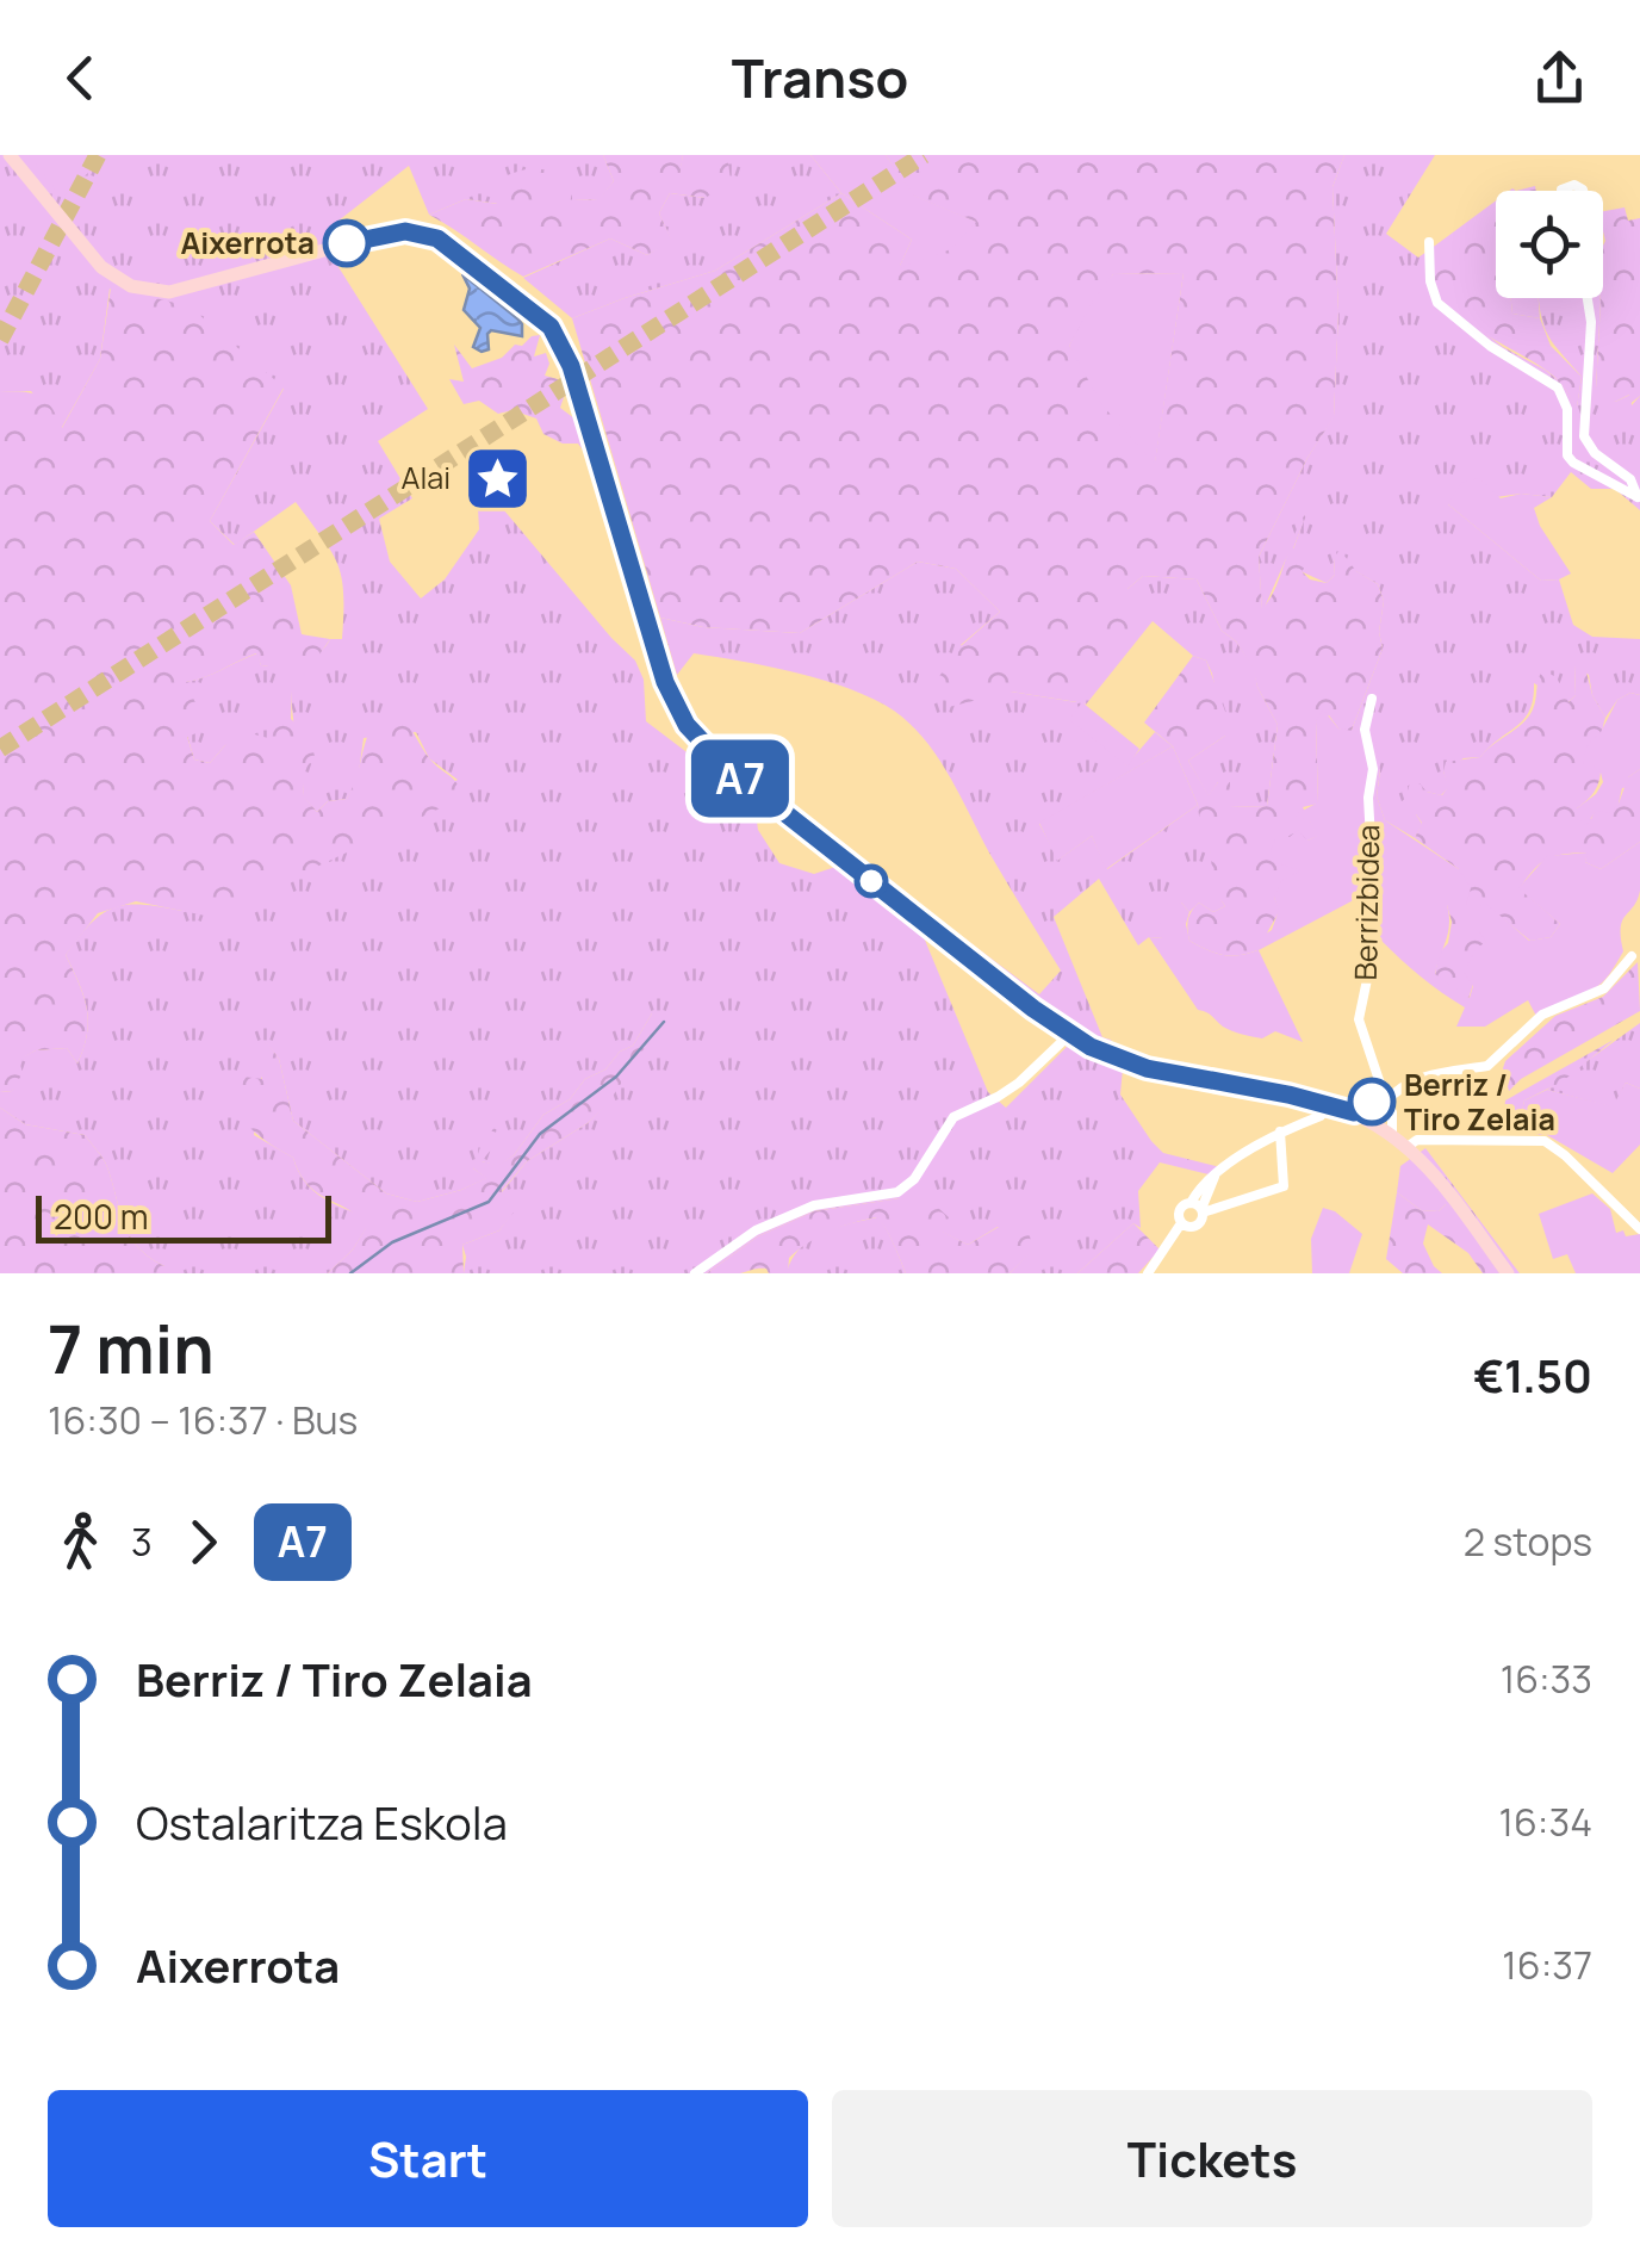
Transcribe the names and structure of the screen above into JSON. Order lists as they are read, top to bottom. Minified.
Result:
{"streets":{"street":["Berrizbidea"]},"places":{"other":["Aixerrota","Berriz / Tiro Zelaia"],"place":["Alai"]},"lines":["bus line A7"],"scale_bar":"200 m","page":{"header":"Transo","on_map":"A7","scale":"200 m","heading":["7 min","16:30 – 16:37 · Bus","€1.50"],"legs":["3","A7","2 stops"],"list":[{"name":"Berriz / Tiro Zelaia","value":"16:33"},{"name":"Ostalaritza Eskola","value":"16:34"},{"name":"Aixerrota","value":"16:37"}],"buttons":["Start","Tickets"]}}
